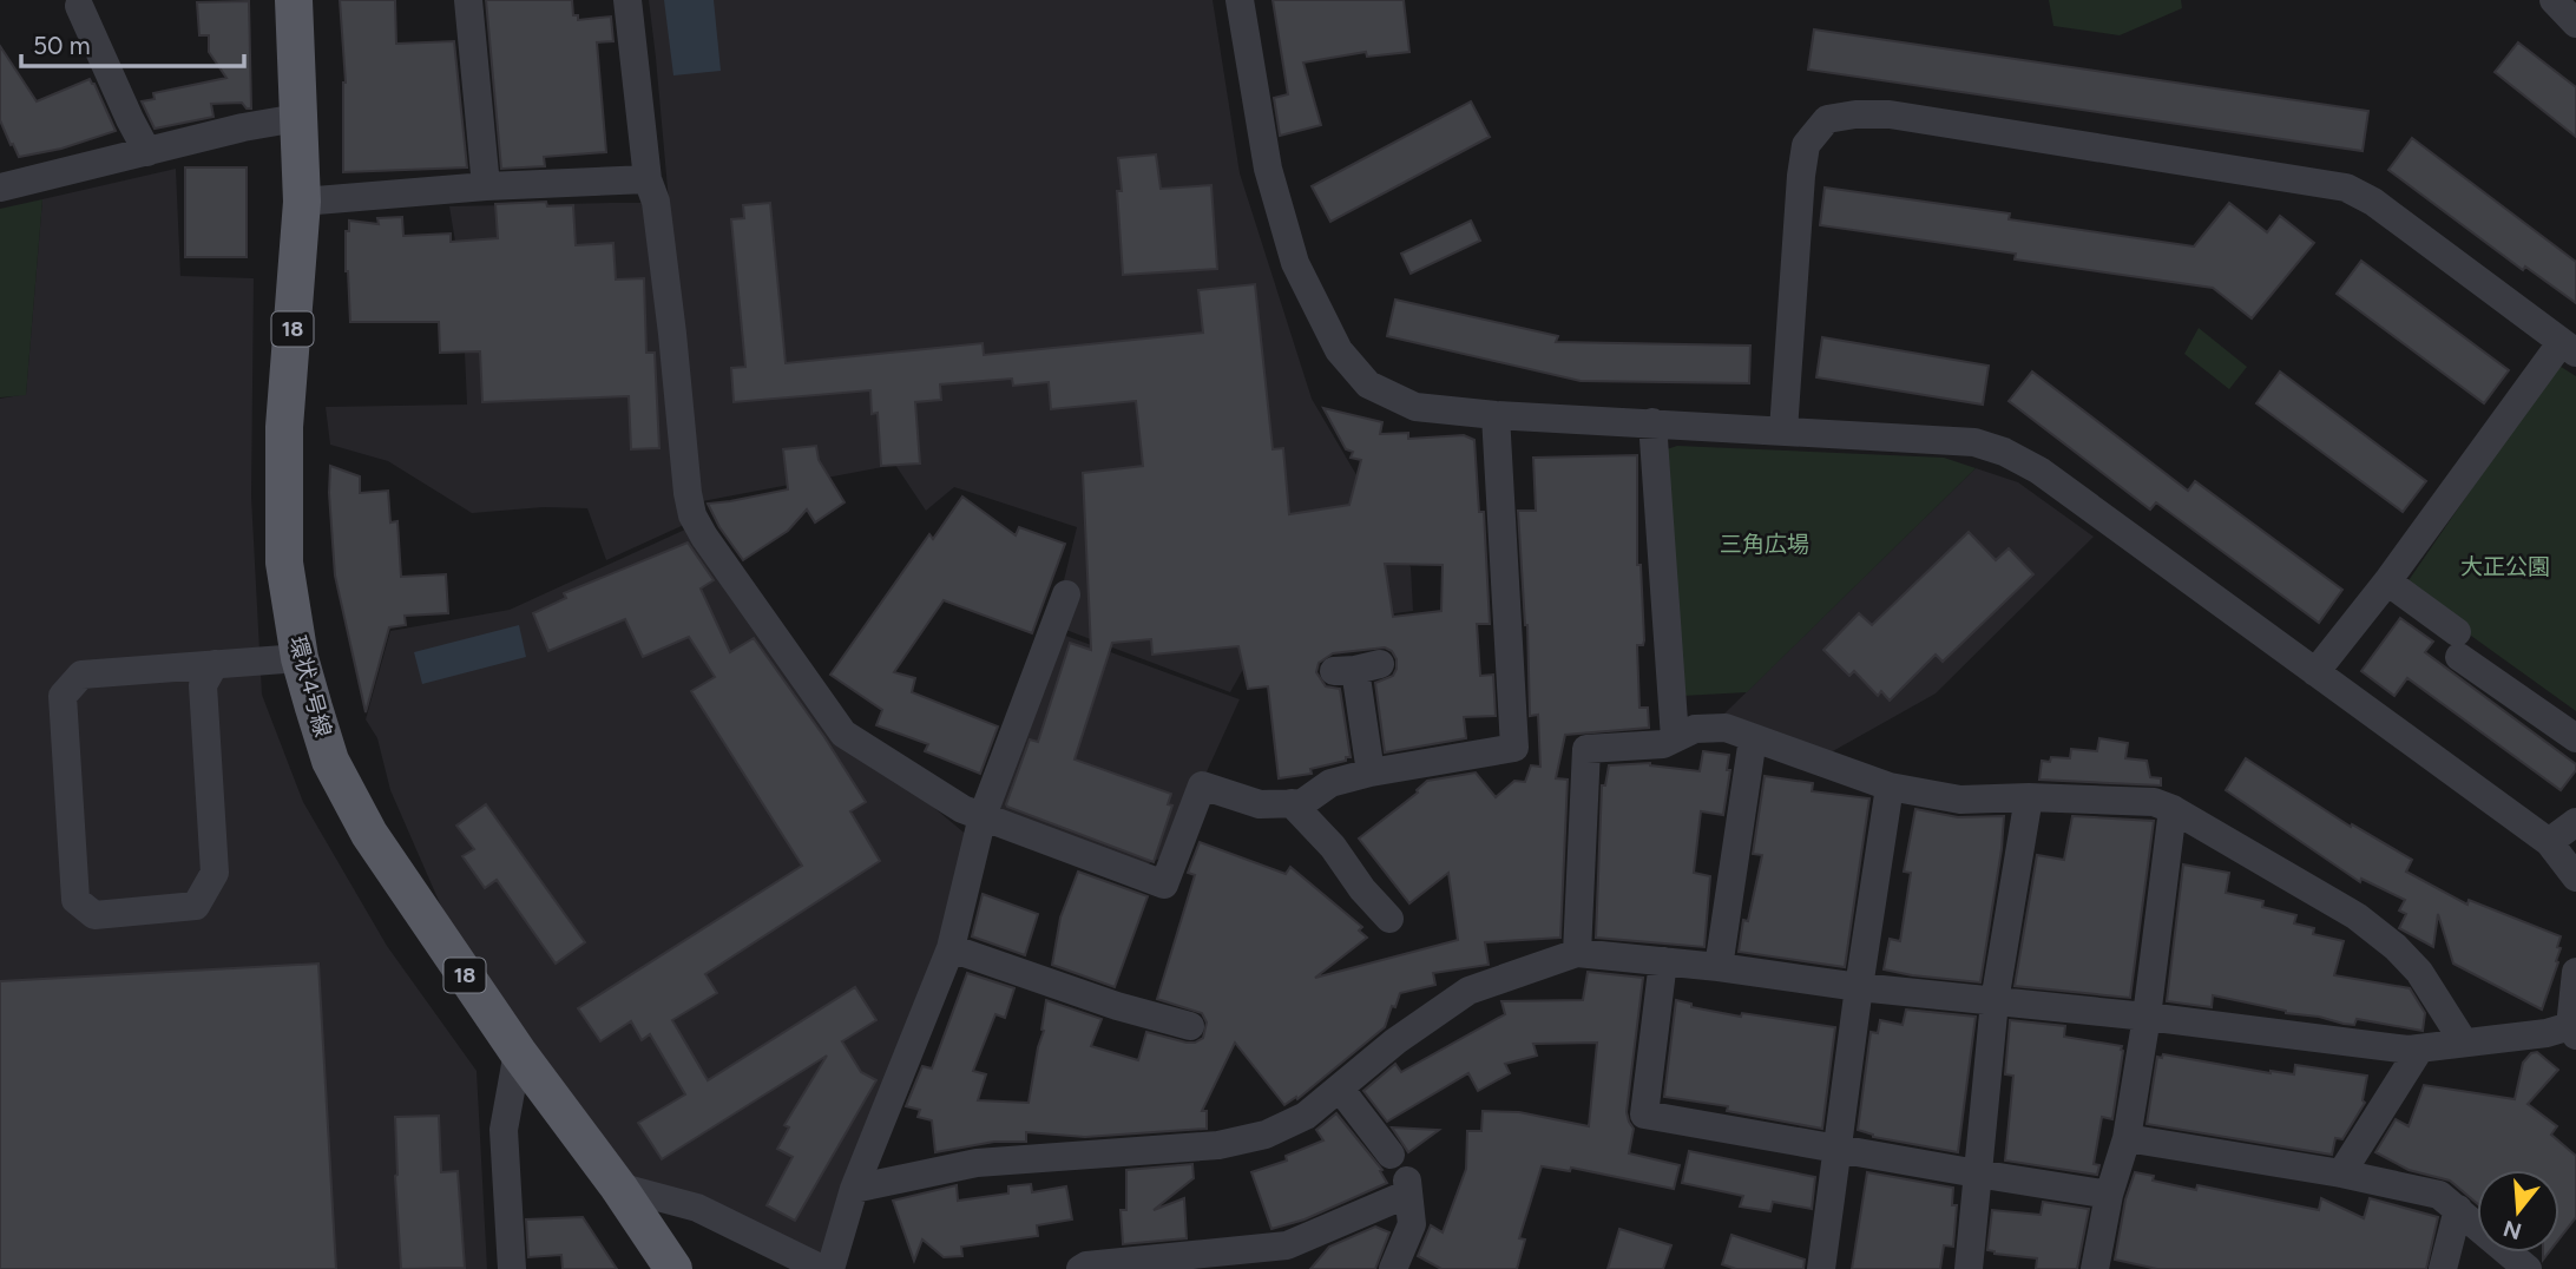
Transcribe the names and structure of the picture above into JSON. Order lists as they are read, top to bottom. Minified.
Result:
{"streets":{"main road":["18","環状4号線"]},"parks":["三角広場","大正公園"],"scale_bar":"50 m","north":"bottom"}
